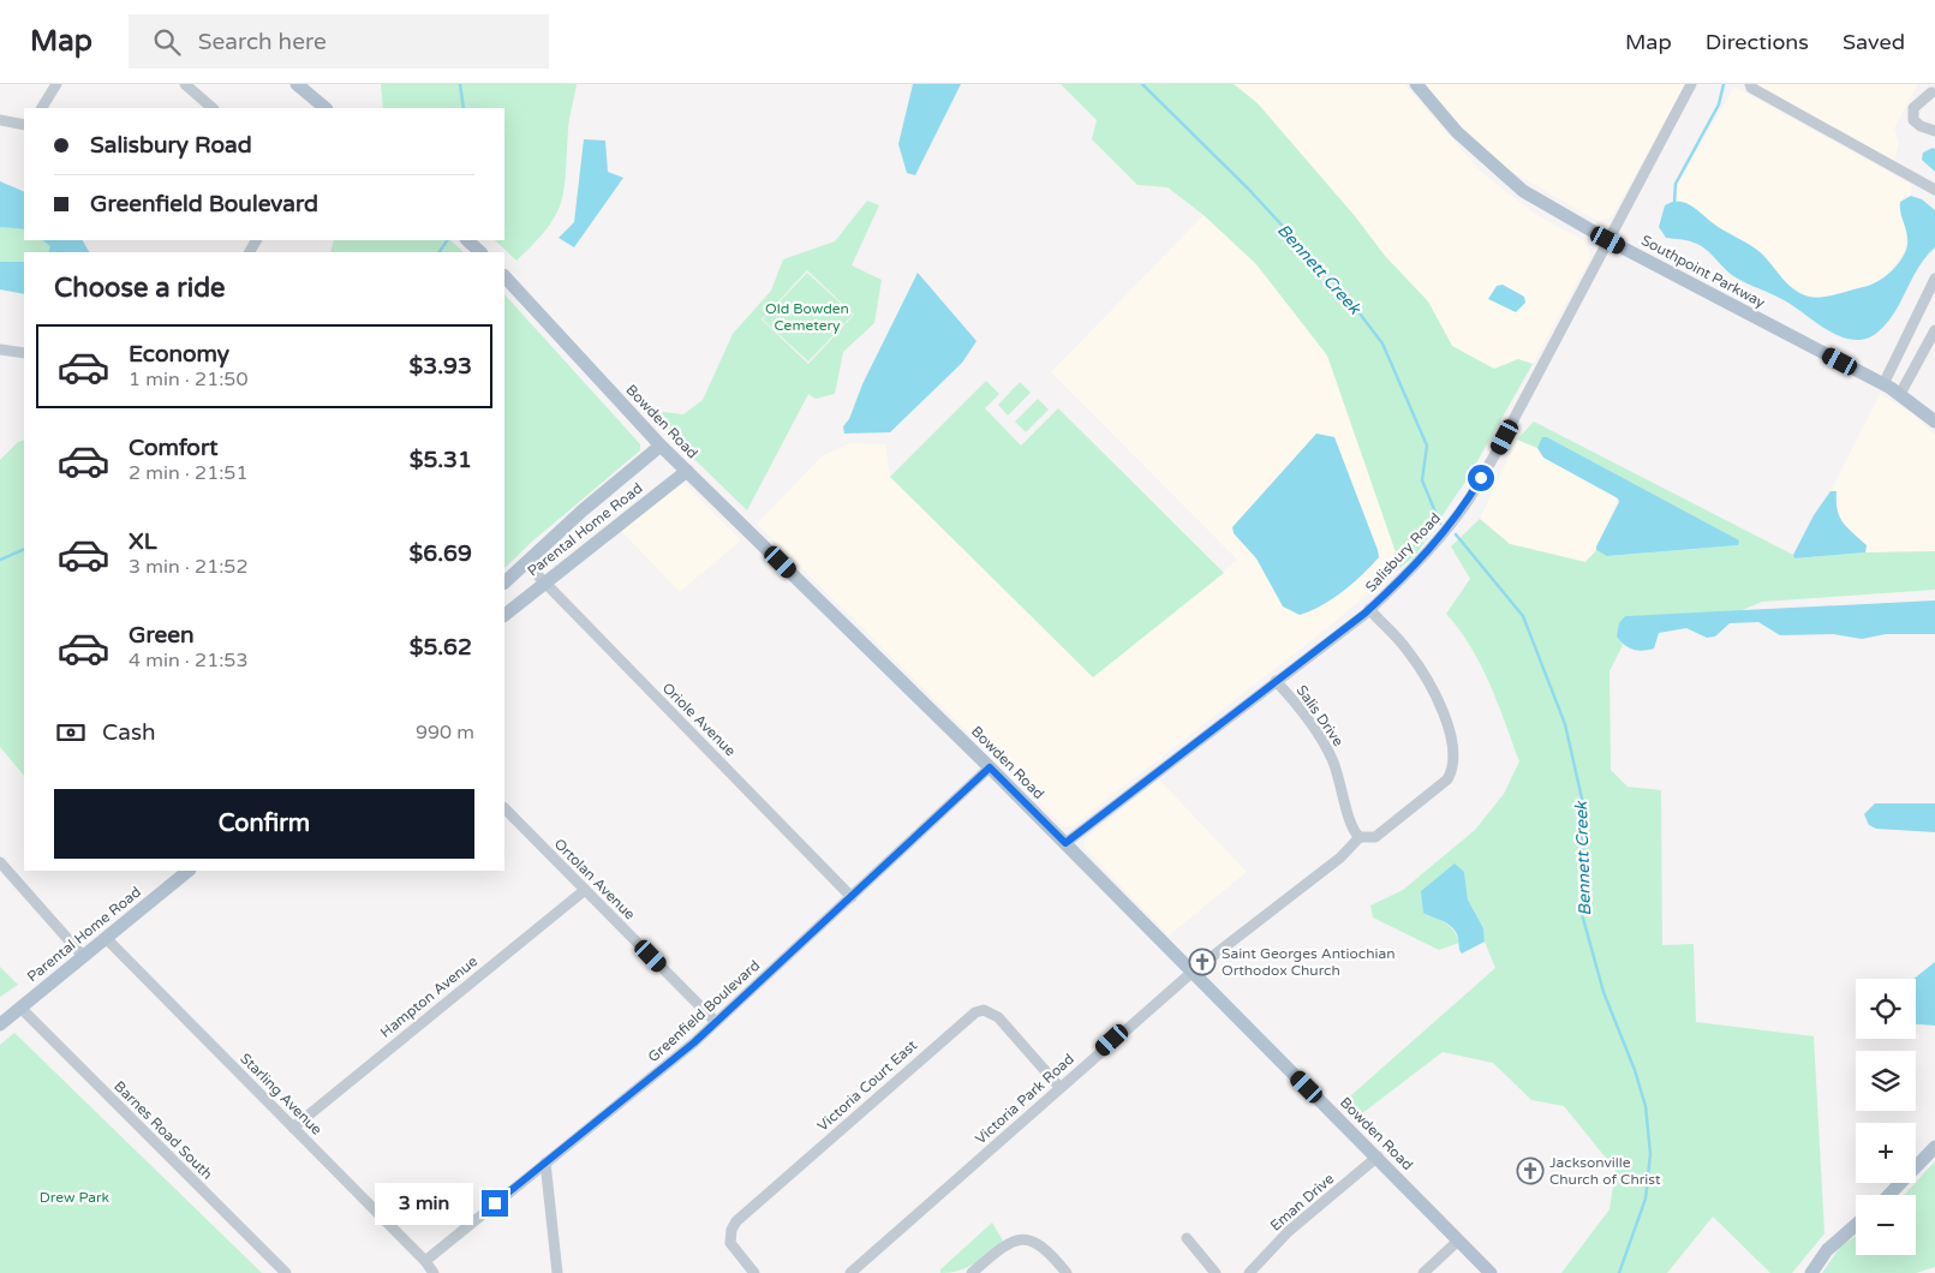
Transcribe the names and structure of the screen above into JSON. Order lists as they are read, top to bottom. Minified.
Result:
{"streets":{"main road":["Southpoint Parkway","Bowden Road","Parental Home Road"],"street":["Salisbury Road","Salis Drive","Oriole Avenue","Ortolan Avenue","Hampton Avenue","Greenfield Boulevard","Victoria Court East","Starling Avenue","Victoria Park Road","Barnes Road South","Eman Drive"]},"crossings":[["Southpoint Parkway","Salisbury Road"],["Bowden Road","Parental Home Road"],["Bowden Road","Salisbury Road"],["Bowden Road","Greenfield Boulevard"],["Bowden Road","Victoria Park Road"],["Bowden Road","Eman Drive"],["Parental Home Road","Oriole Avenue"],["Parental Home Road","Starling Avenue"],["Parental Home Road","Barnes Road South"],["Salisbury Road","Salis Drive"],["Salisbury Road","Victoria Park Road"],["Salis Drive","Victoria Park Road"],["Oriole Avenue","Greenfield Boulevard"],["Ortolan Avenue","Hampton Avenue"],["Ortolan Avenue","Greenfield Boulevard"],["Hampton Avenue","Starling Avenue"],["Greenfield Boulevard","Starling Avenue"],["Victoria Court East","Victoria Park Road"]],"water":["Bennett Creek"],"parks":["Old Bowden Cemetery","Drew Park"],"places":{"church":["Saint Georges Antiochian Orthodox Church","Jacksonville Church of Christ"]},"page":{"header":"Map","search":"Search here","nav":["Map","Directions","Saved"],"banner":["Salisbury Road","Greenfield Boulevard"],"heading":"Choose a ride","list":[{"name":"Economy","note":"1 min · 21:50","value":"$3.93"},{"name":"Comfort","note":"2 min · 21:51","value":"$5.31"},{"name":"XL","note":"3 min · 21:52","value":"$6.69"},{"name":"Green","note":"4 min · 21:53","value":"$5.62"}],"pay":["Cash","990 m"],"buttons":"Confirm","map_buttons":["+","−"],"bubble":"3 min"}}
